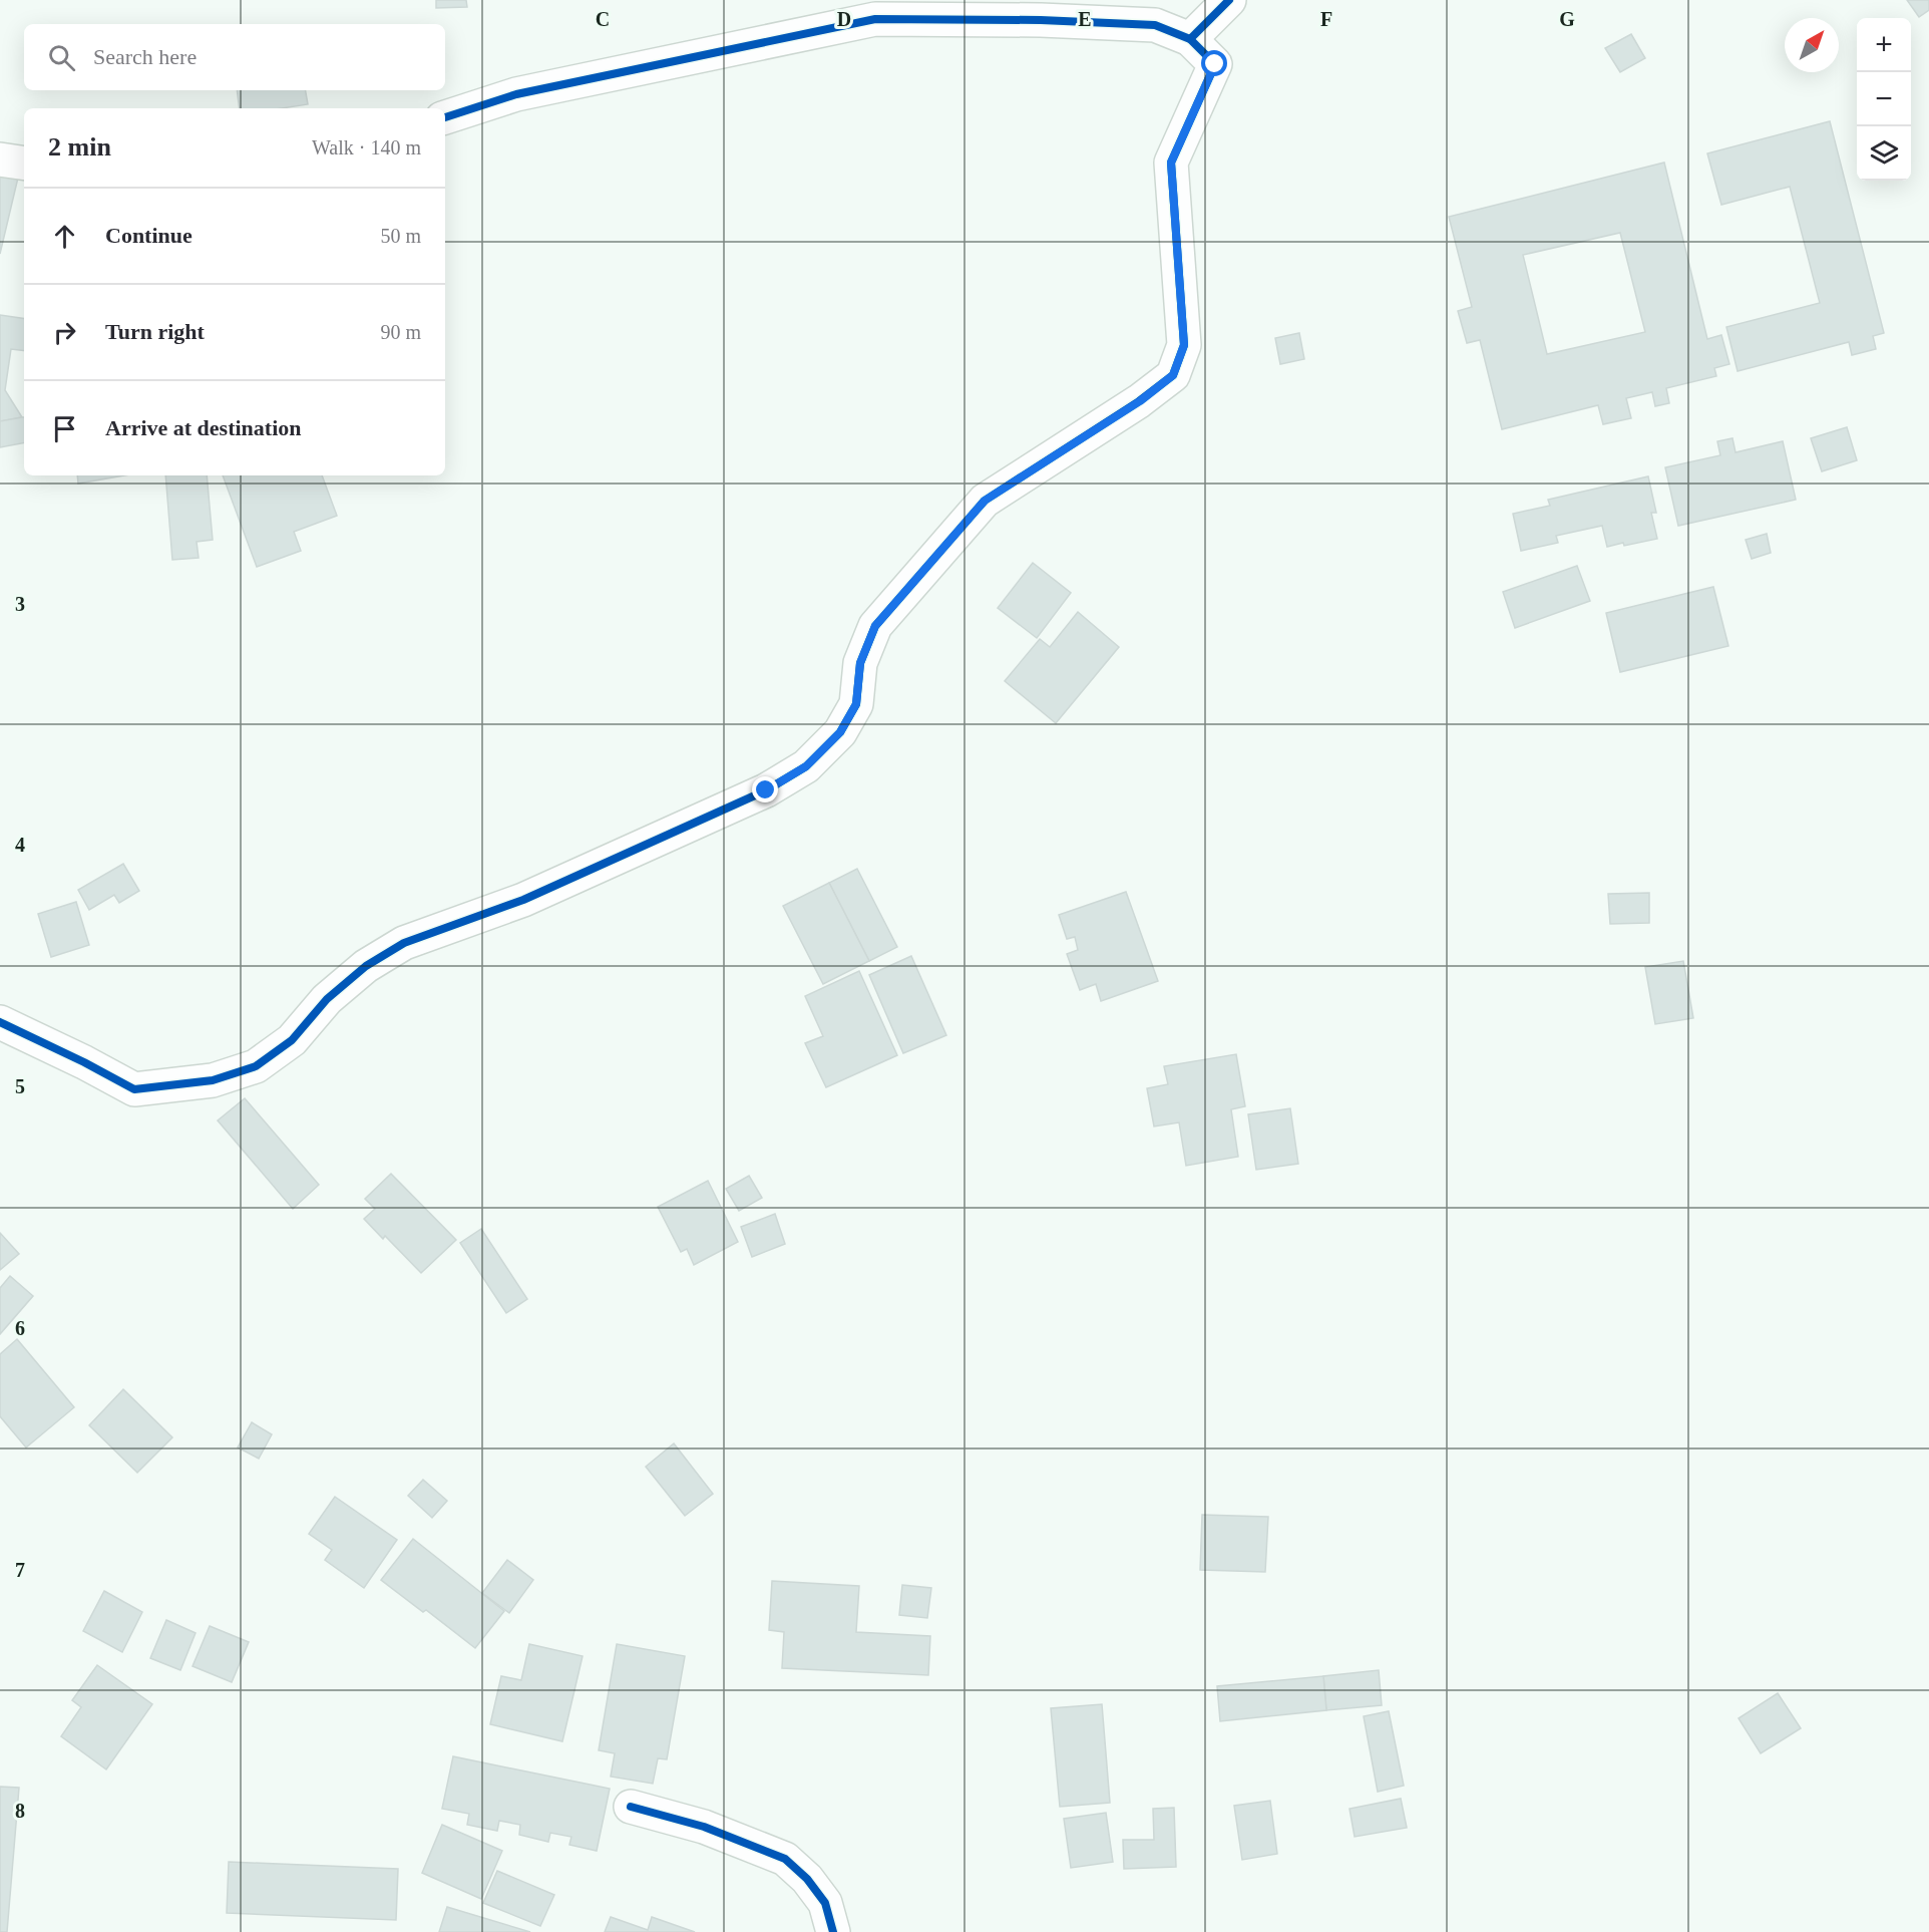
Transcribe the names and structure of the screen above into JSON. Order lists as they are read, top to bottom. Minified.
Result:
{"north":"top right","page":{"map_buttons":["+","−"],"search":"Search here","heading":["2 min","Walk · 140 m"],"list":[["Continue","50 m"],["Turn right","90 m"],"Arrive at destination"]},"grid":{"columns":["C","D","E","F","G"],"rows":["3","4","5","6","7","8"]}}
